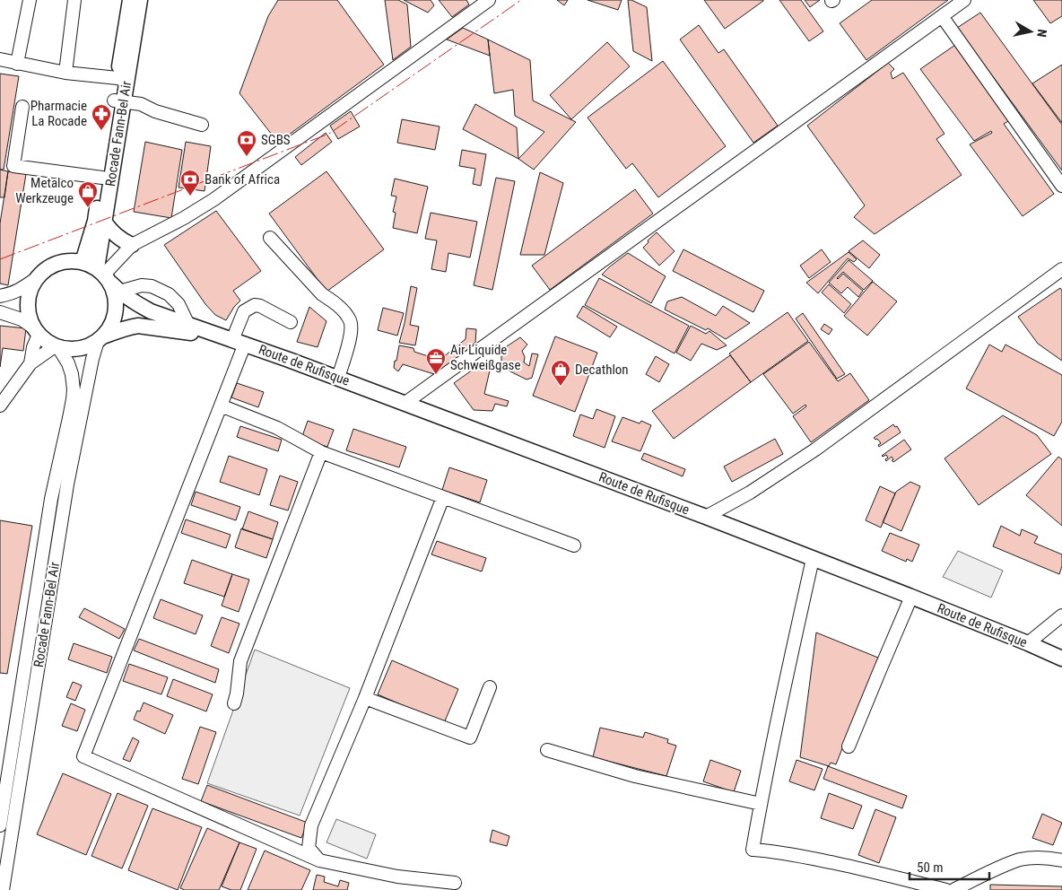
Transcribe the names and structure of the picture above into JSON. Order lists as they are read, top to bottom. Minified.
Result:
{"streets":{"main road":["Rocade Fann-Bel Air","Route de Rufisque"]},"crossings":[["Rocade Fann-Bel Air","Route de Rufisque"]],"places":{"pharmacy":["Pharmacie La Rocade"],"bank":["SGBS","Bank of Africa"],"shop":["Metalco Werkzeuge","Decathlon"],"office":["Air Liquide Schweißgase"]},"scale_bar":"50 m","north":"right"}
